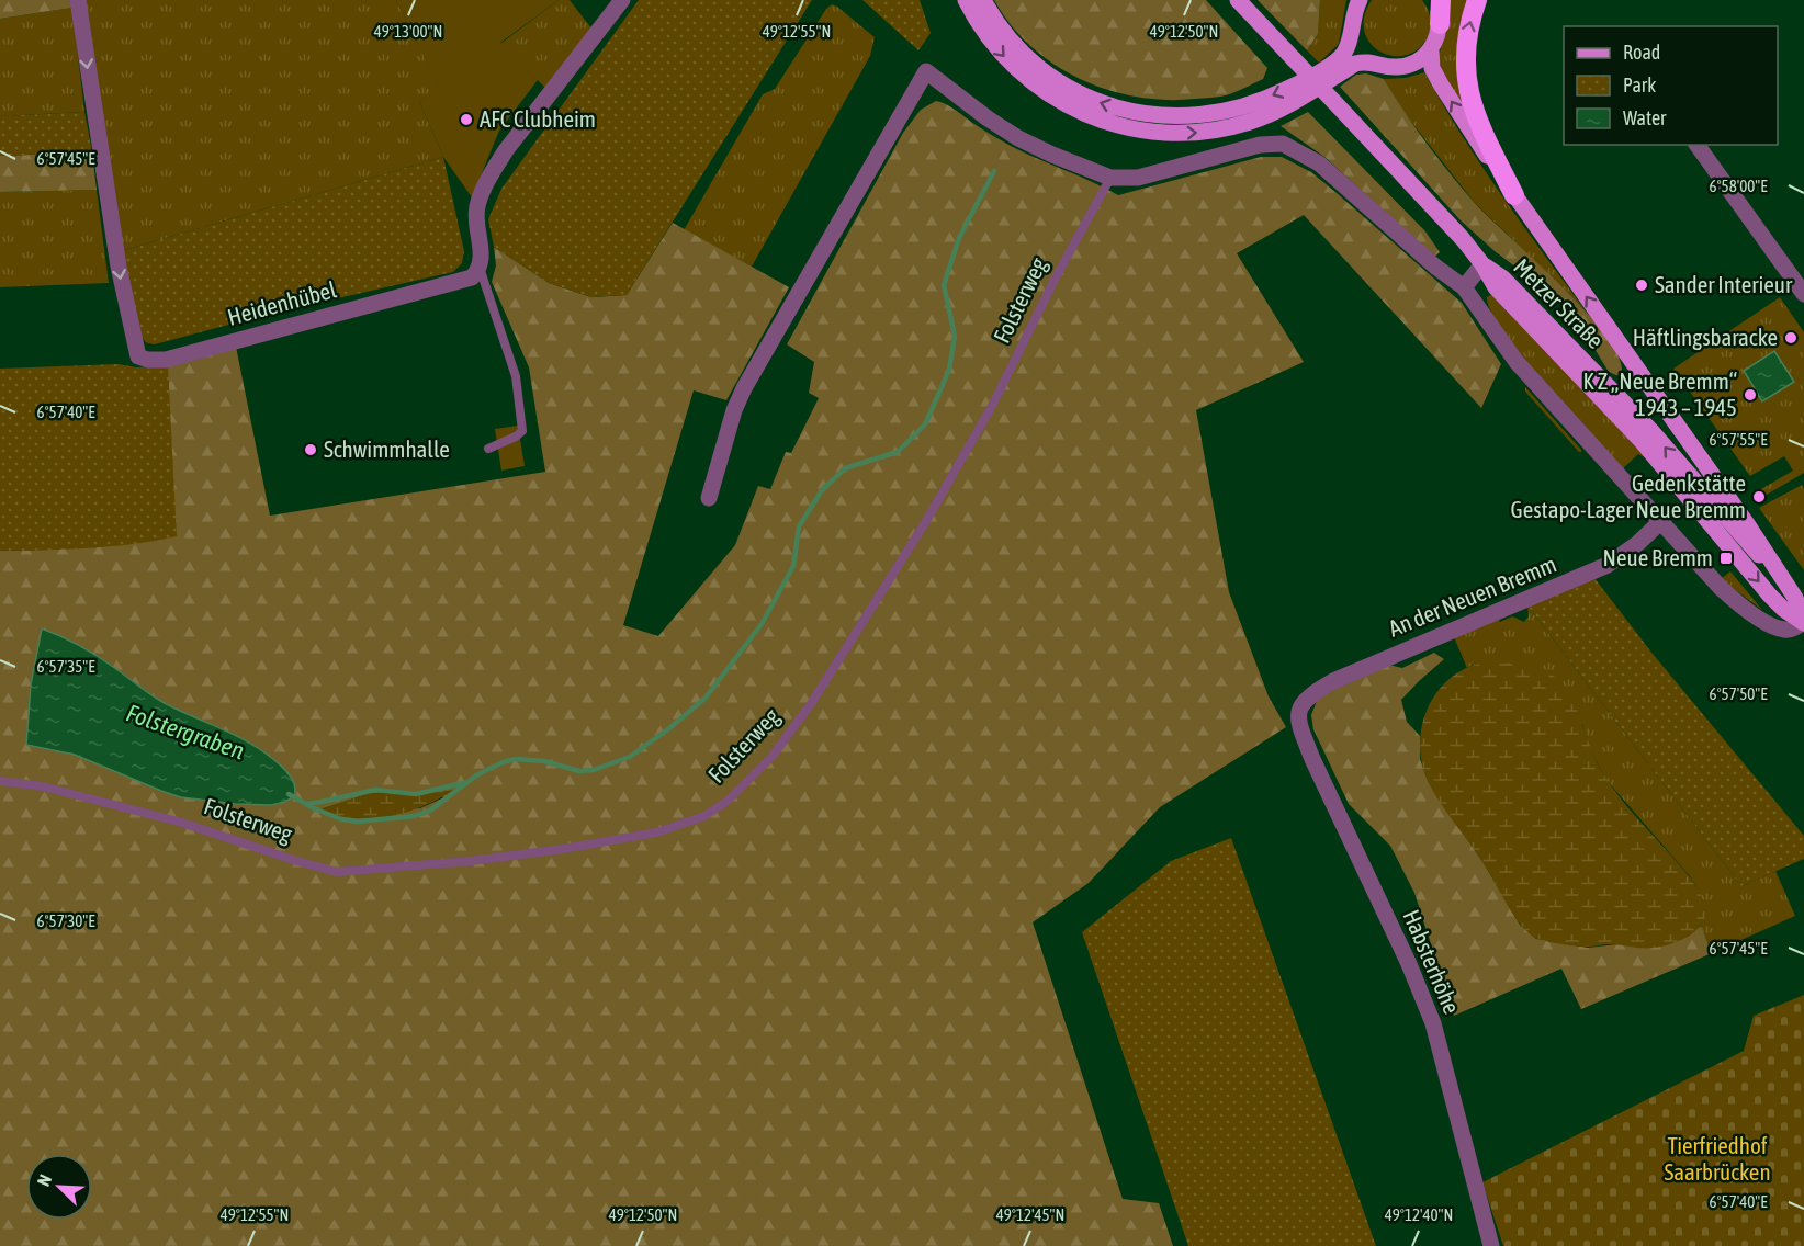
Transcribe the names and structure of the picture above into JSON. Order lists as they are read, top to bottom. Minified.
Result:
{"streets":{"main road":["Metzer Straße"],"street":["Heidenhübel","An der Neuen Bremm","Habsterhöhe"],"lane":["Folsterweg"]},"crossings":[["An der Neuen Bremm","Habsterhöhe"]],"water":["Folstergraben"],"parks":["Tierfriedhof Saarbrücken"],"places":{"other":["AFC Clubheim","Sander Interieur","Häftlingsbaracke","K Z „Neue Bremm“ 1943 – 1945","Schwimmhalle","Gedenkstätte Gestapo-Lager Neue Bremm"],"transit":["Neue Bremm"]},"legend":["Road","Park","Water"],"north":"top left","coordinates":["49°12'55\"N","49°12'50\"N","49°13'00\"N","6°57'45\"E","6°58'00\"E","6°57'40\"E","6°57'55\"E","6°57'35\"E","6°57'50\"E","6°57'30\"E","49°12'45\"N","49°12'40\"N"]}
